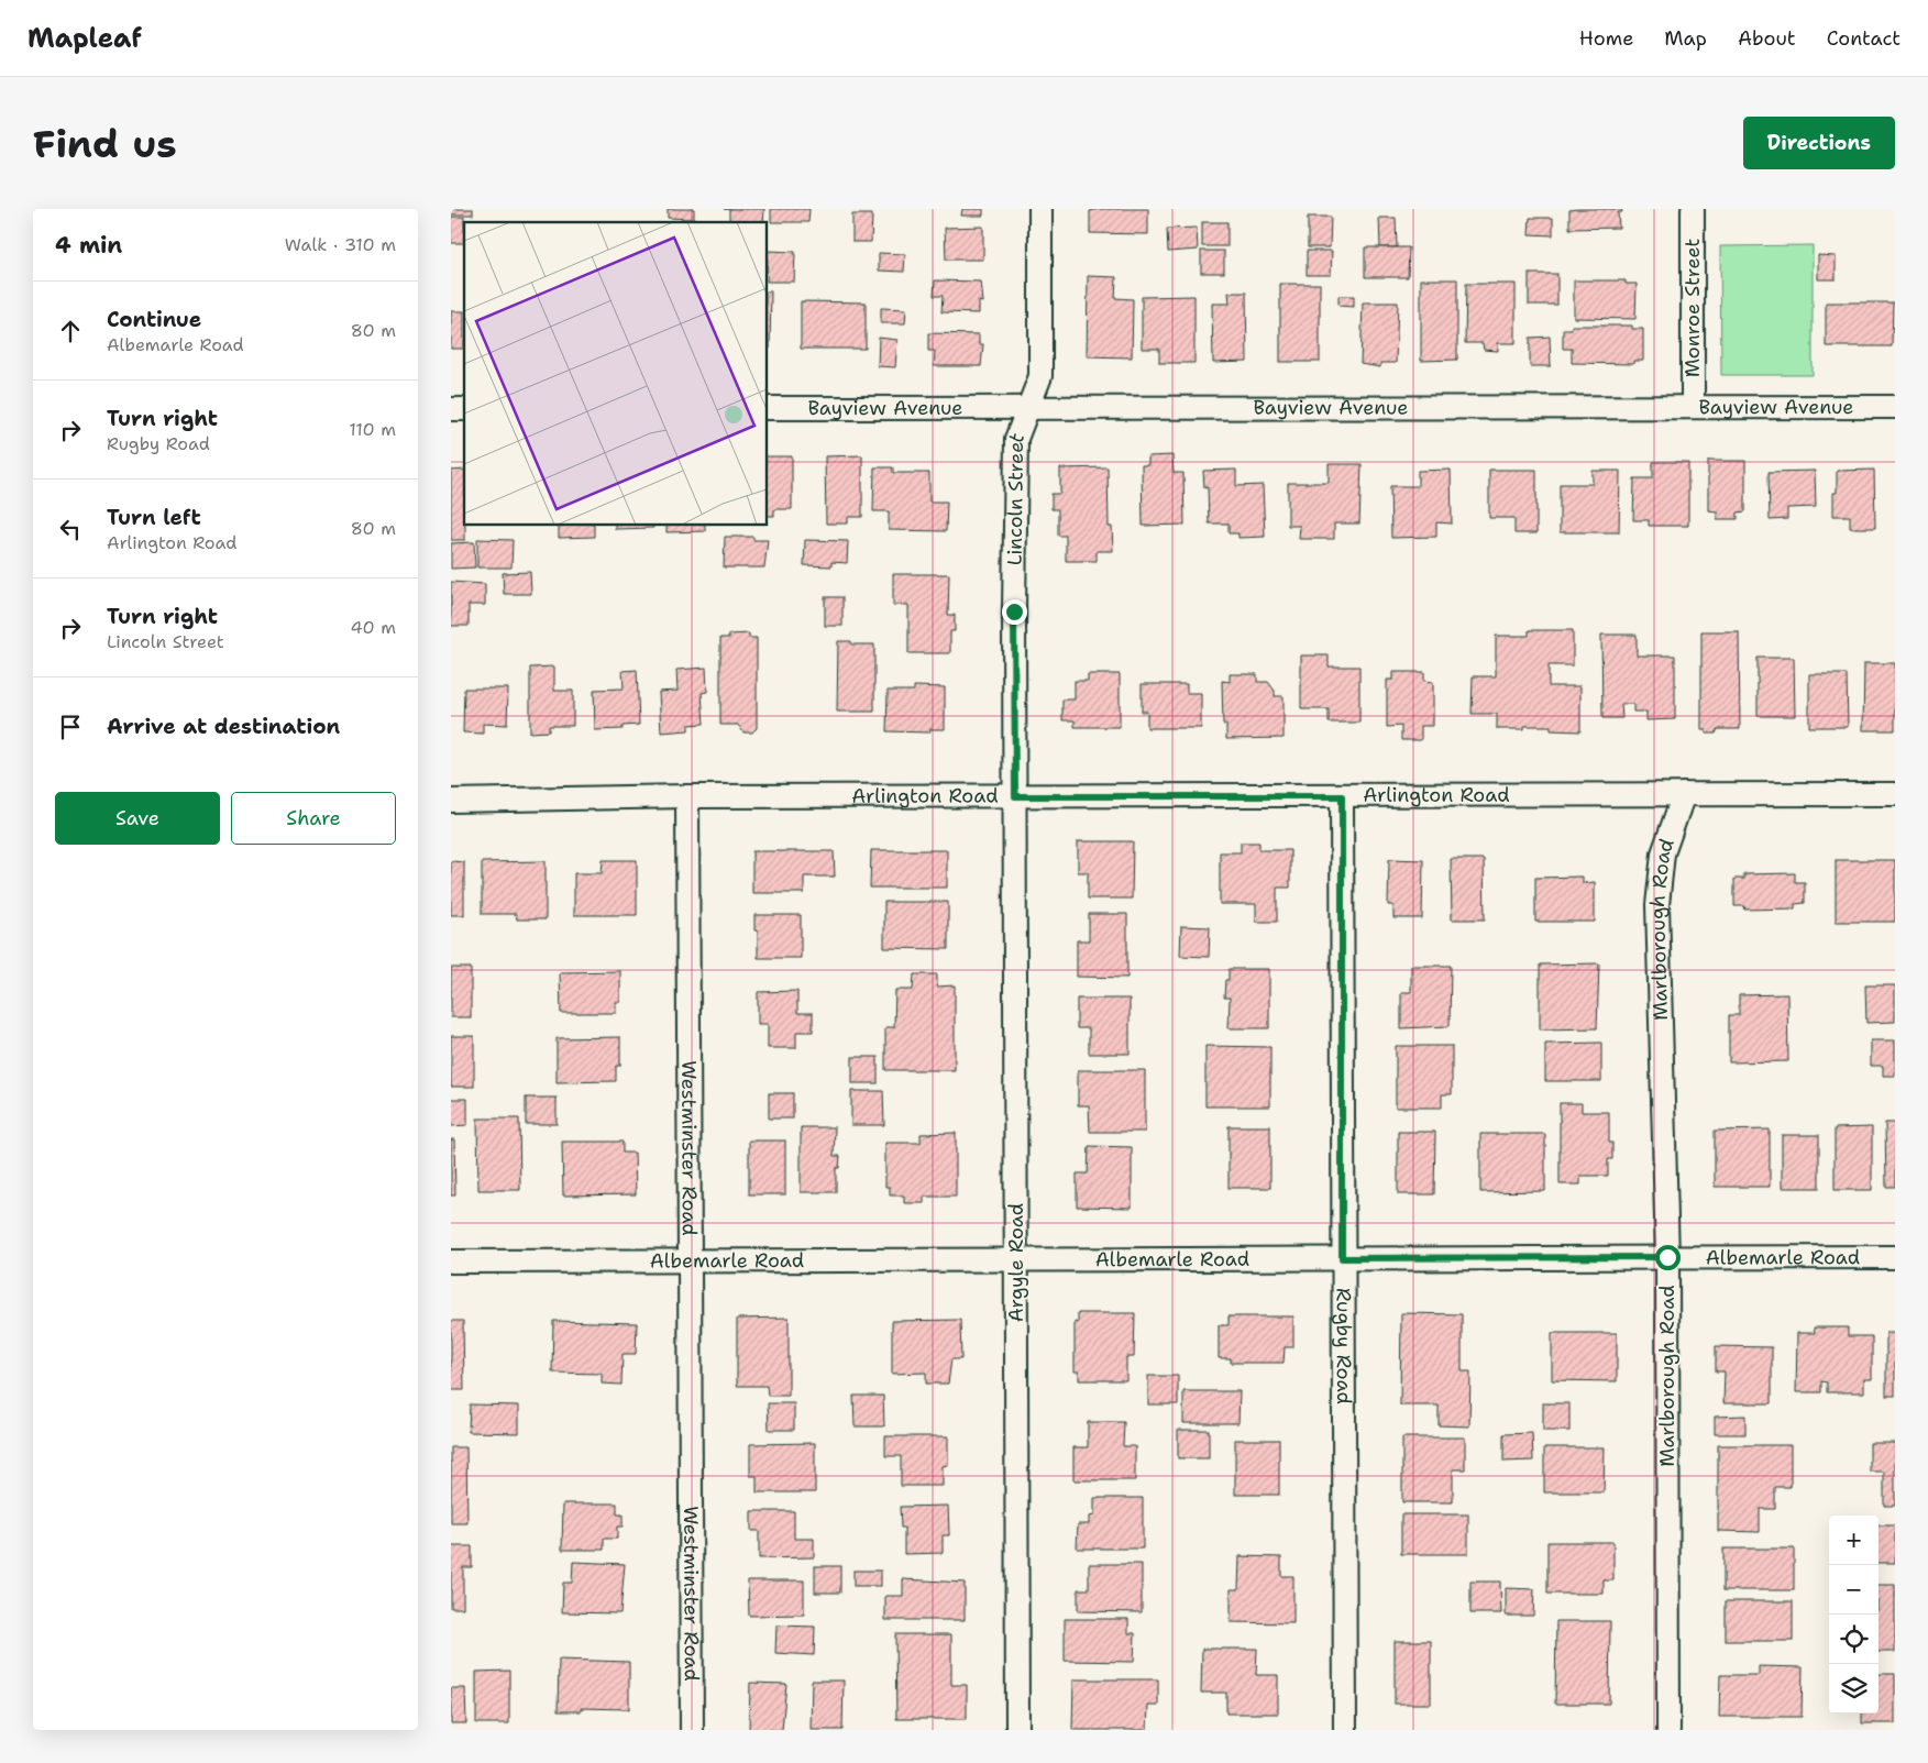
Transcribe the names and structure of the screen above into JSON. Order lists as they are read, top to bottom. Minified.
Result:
{"streets":{"street":["Monroe Street","Bayview Avenue","Lincoln Street","Arlington Road","Marlborough Road","Westminster Road","Albemarle Road","Argyle Road","Rugby Road"]},"crossings":[["Monroe Street","Bayview Avenue"],["Bayview Avenue","Lincoln Street"],["Lincoln Street","Arlington Road"],["Lincoln Street","Argyle Road"],["Arlington Road","Marlborough Road"],["Arlington Road","Westminster Road"],["Arlington Road","Argyle Road"],["Arlington Road","Rugby Road"],["Marlborough Road","Albemarle Road"],["Westminster Road","Albemarle Road"],["Albemarle Road","Argyle Road"],["Albemarle Road","Rugby Road"]],"page":{"header":"Mapleaf","nav":["Home","Map","About","Contact"],"buttons":["Directions",["Save","Share"]],"title":"Find us","heading":["4 min","Walk · 310 m"],"list":[["Continue","Albemarle Road","80 m"],["Turn right","Rugby Road","110 m"],["Turn left","Arlington Road","80 m"],["Turn right","Lincoln Street","40 m"],"Arrive at destination"],"map_buttons":["+","−"]}}
